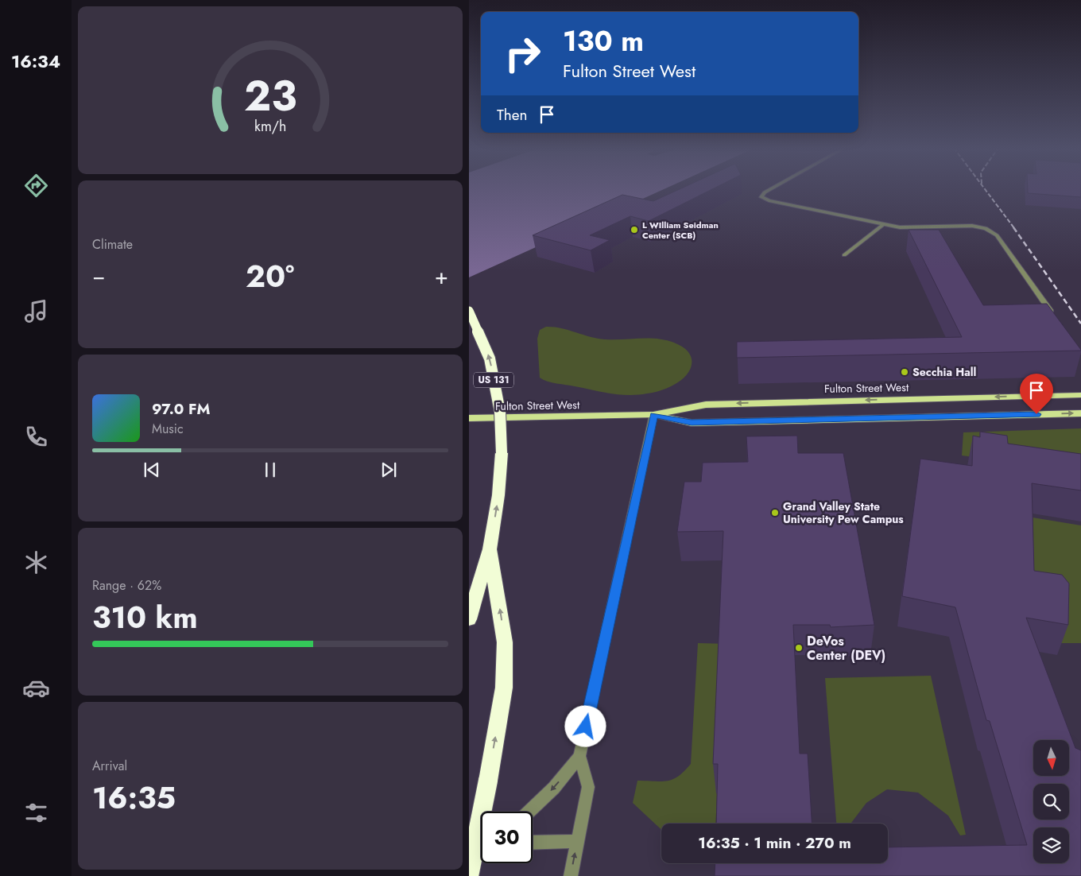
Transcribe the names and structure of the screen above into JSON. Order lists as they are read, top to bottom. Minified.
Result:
{"streets":{"highway":["US 131"],"main road":["Fulton Street West"]},"places":["L WIlliam Seidman Center (SCB)","Secchia Hall","Grand Valley State University Pew Campus","DeVos Center (DEV)"],"north":"bottom","page":{"tabs":"16:34","turn":["130 m","Fulton Street West"],"then":"Then","tile":["Climate",["Range · 62%","310 km"],["Arrival","16:35"]],"heat":["−","20°","+"],"song":["97.0 FM","Music"],"limit":"30","trip":"16:35 · 1 min · 270 m","gauge":["23","km/h"]}}
